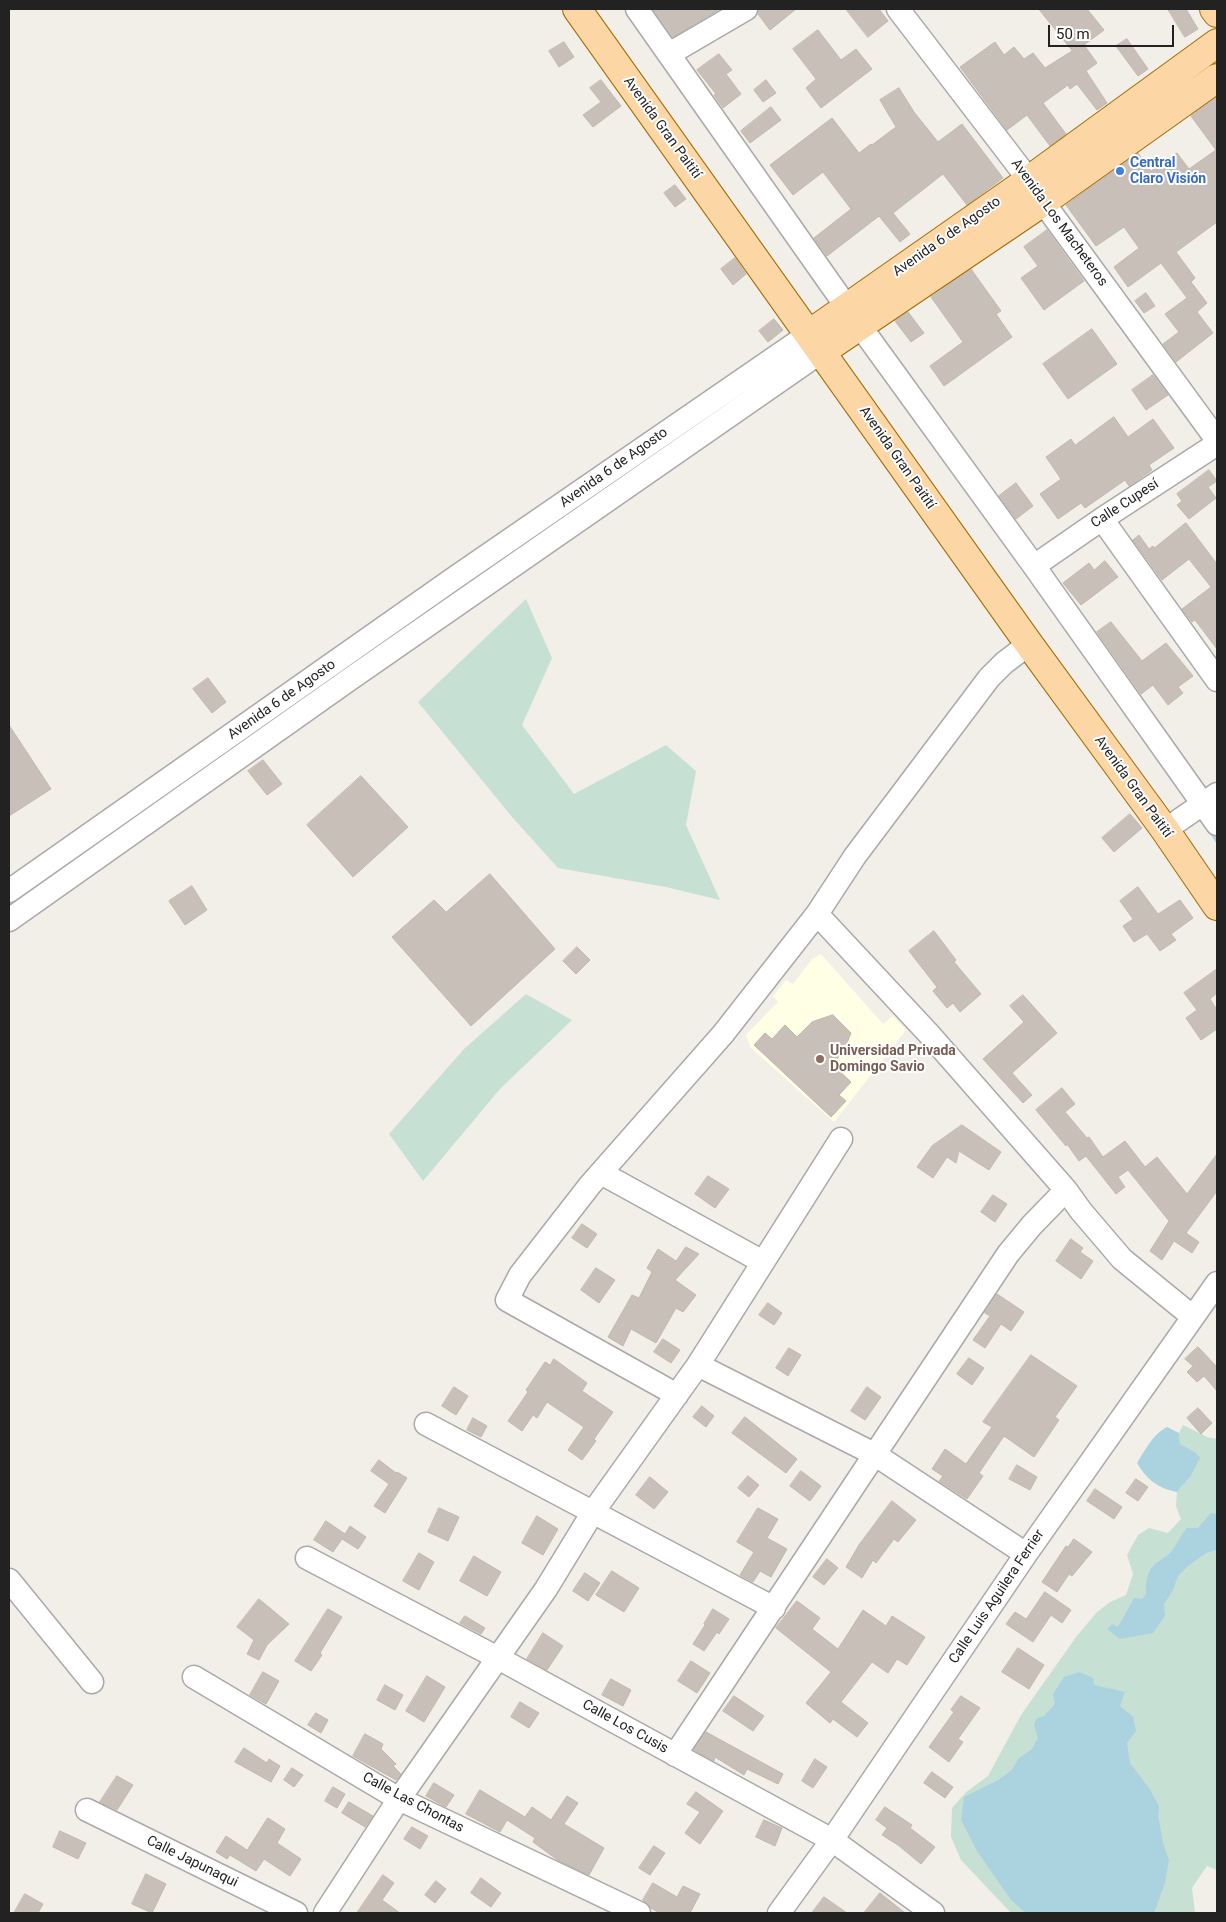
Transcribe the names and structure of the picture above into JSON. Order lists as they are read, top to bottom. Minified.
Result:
{"streets":{"main road":["Avenida Gran Paitití","Avenida 6 de Agosto"],"street":["Avenida Los Macheteros","Calle Cupesí","Calle Luis Aguilera Ferrier","Calle Los Cusis","Calle Las Chontas","Calle Japunaqui"]},"crossings":[["Avenida Gran Paitití","Avenida 6 de Agosto"],["Avenida Los Macheteros","Avenida 6 de Agosto"],["Calle Luis Aguilera Ferrier","Calle Los Cusis"]],"places":["Central Claro Visión","Universidad Privada Domingo Savio"],"scale_bar":"50 m"}
